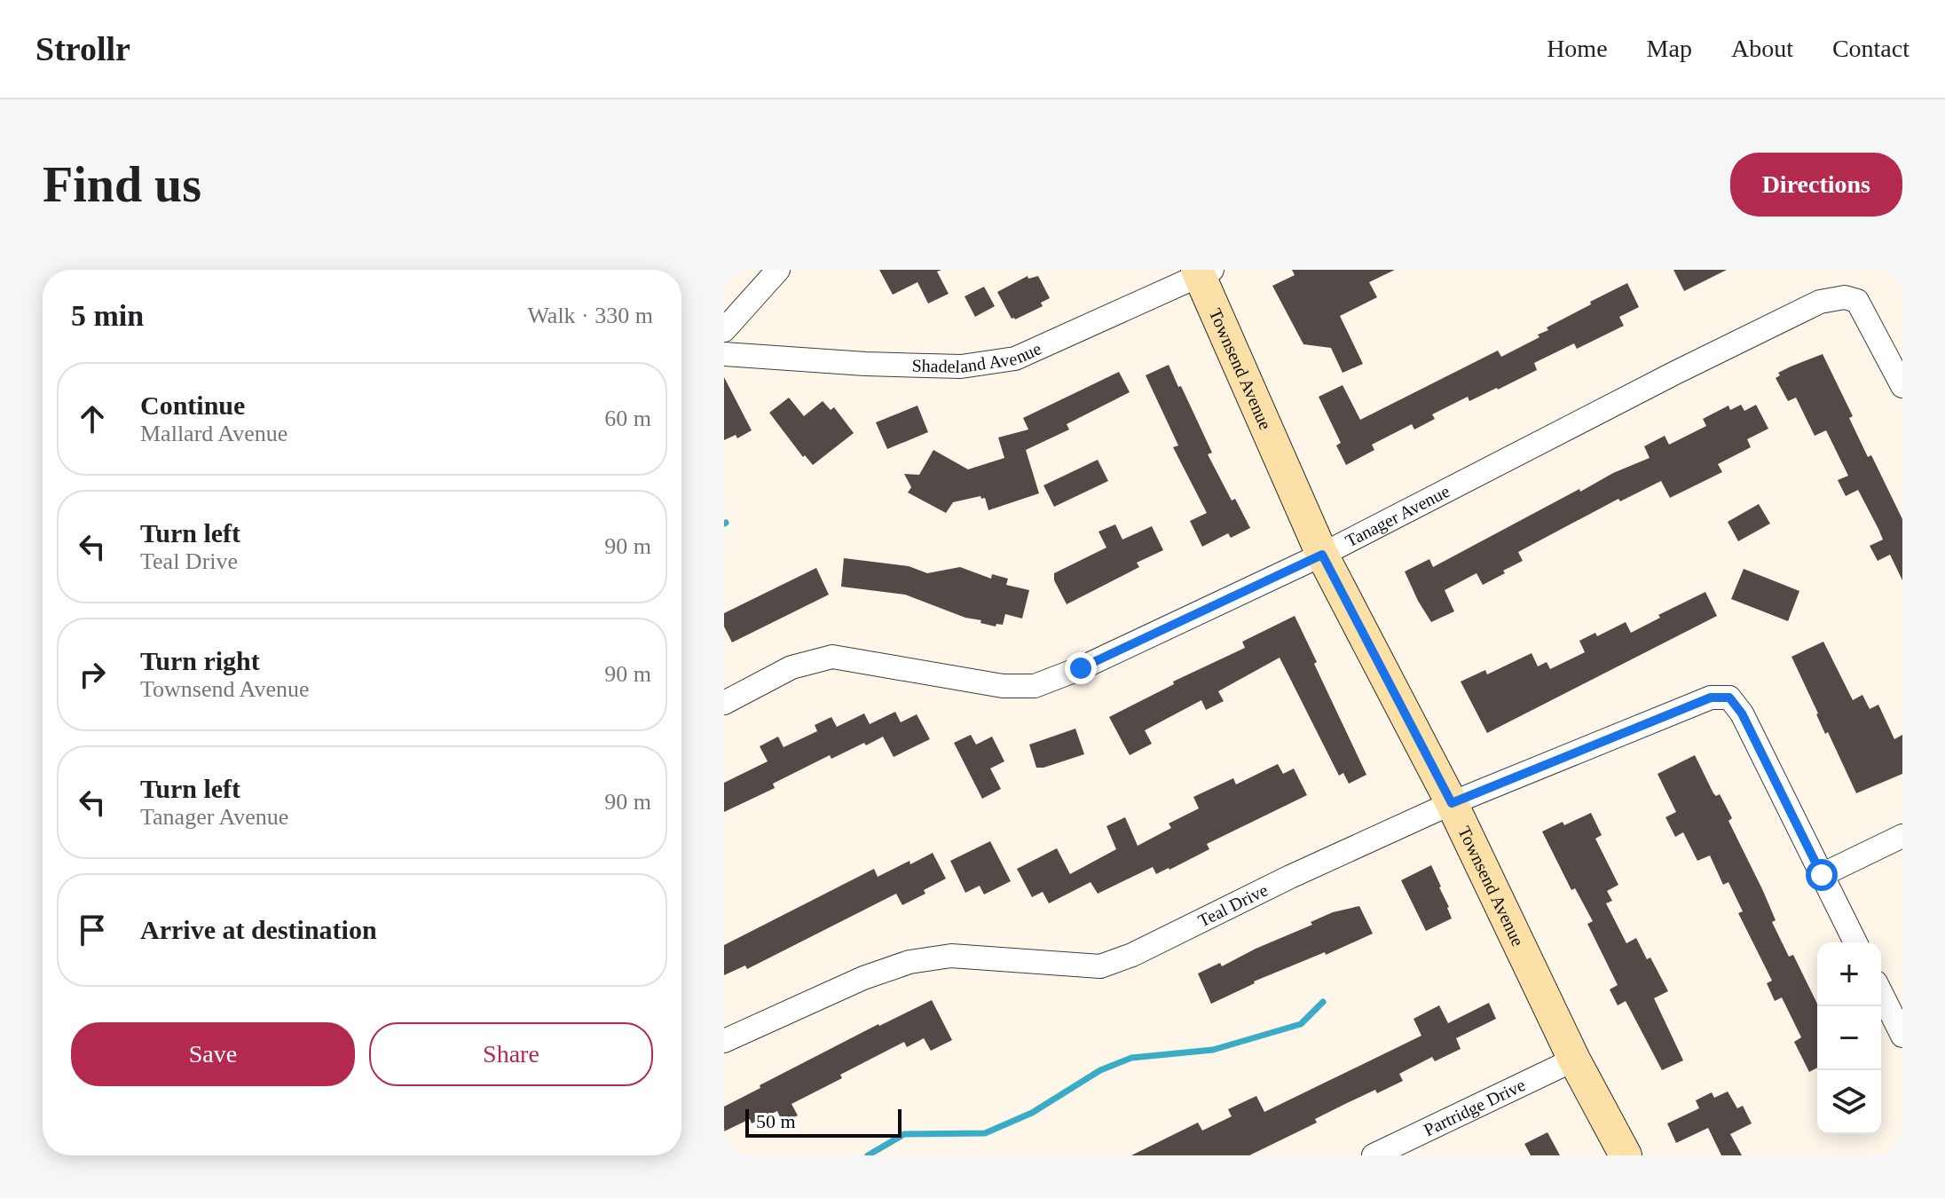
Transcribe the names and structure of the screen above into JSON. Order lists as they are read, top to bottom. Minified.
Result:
{"streets":{"street":["Shadeland Avenue","Townsend Avenue","Tanager Avenue","Teal Drive","Partridge Drive"]},"crossings":[["Shadeland Avenue","Townsend Avenue"],["Townsend Avenue","Tanager Avenue"],["Townsend Avenue","Teal Drive"],["Townsend Avenue","Partridge Drive"]],"scale_bar":"50 m","page":{"header":"Strollr","nav":["Home","Map","About","Contact"],"buttons":["Directions",["Save","Share"]],"title":"Find us","heading":["5 min","Walk · 330 m"],"list":[["Continue","Mallard Avenue","60 m"],["Turn left","Teal Drive","90 m"],["Turn right","Townsend Avenue","90 m"],["Turn left","Tanager Avenue","90 m"],"Arrive at destination"],"map_buttons":["+","−"],"scale":"50 m"}}
